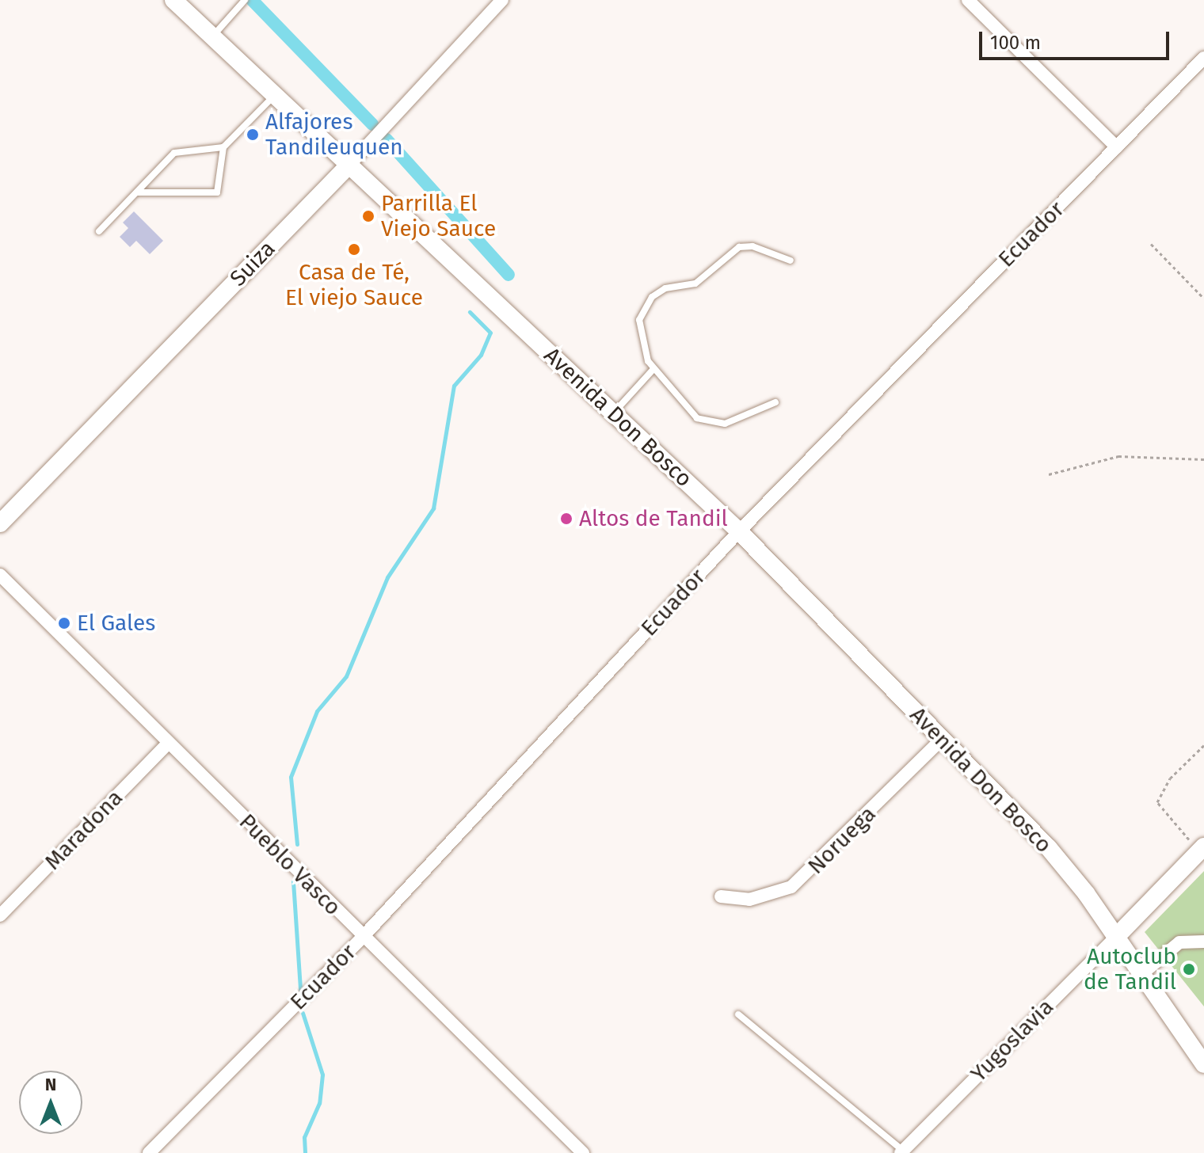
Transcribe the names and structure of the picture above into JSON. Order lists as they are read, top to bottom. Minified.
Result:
{"streets":{"main road":["Suiza","Avenida Don Bosco","Yugoslavia"],"street":["Ecuador","Maradona","Noruega","Pueblo Vasco"]},"crossings":[["Ecuador","Avenida Don Bosco"],["Ecuador","Pueblo Vasco"],["Suiza","Avenida Don Bosco"],["Avenida Don Bosco","Noruega"],["Avenida Don Bosco","Yugoslavia"],["Maradona","Pueblo Vasco"]],"places":["Alfajores Tandileuquen","Parrilla El Viejo Sauce","Casa de Té, El viejo Sauce","Altos de Tandil","El Gales","Autoclub de Tandil"],"scale_bar":"100 m","north":"top"}
